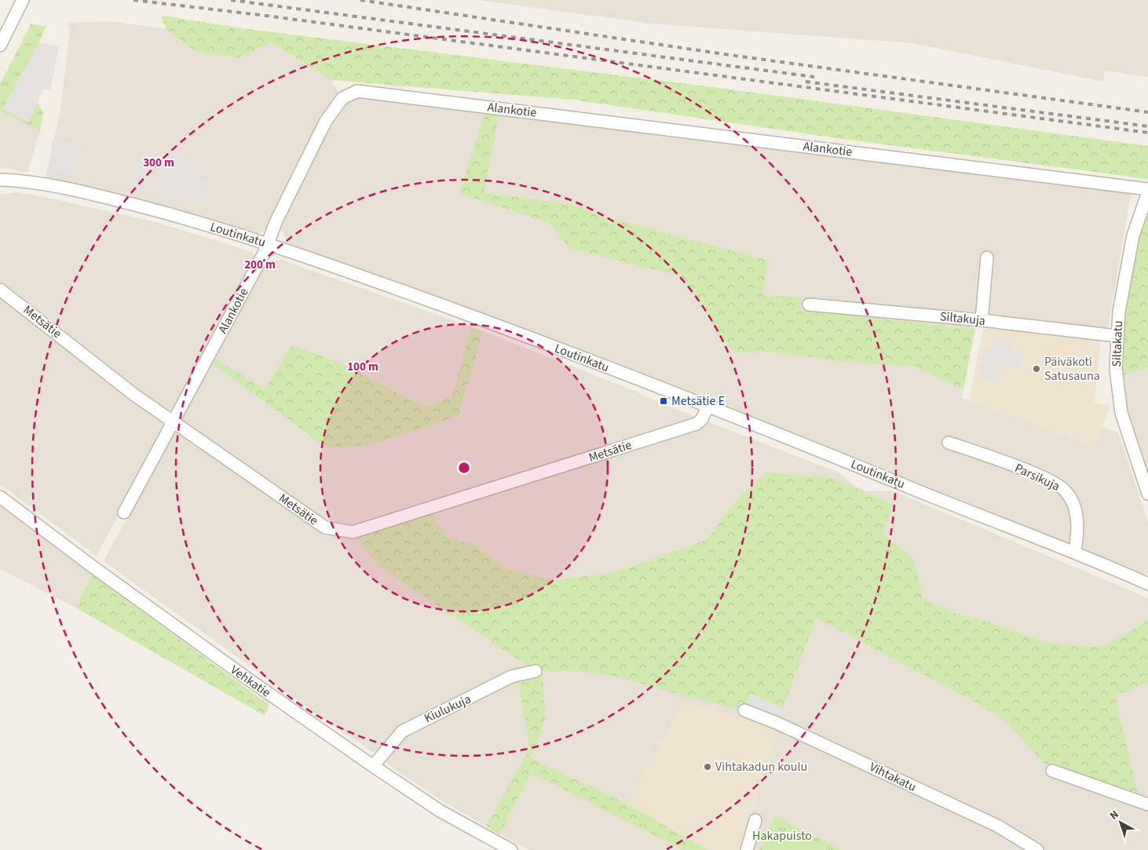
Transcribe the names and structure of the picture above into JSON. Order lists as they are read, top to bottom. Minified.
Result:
{"streets":{"street":["Alankotie","Loutinkatu","Siltakuja","Metsätie","Siltakatu","Parsikuja","Vehkatie","Kiulukuja","Vihtakatu"]},"crossings":[["Alankotie","Loutinkatu"],["Alankotie","Metsätie"],["Loutinkatu","Metsätie"],["Loutinkatu","Parsikuja"],["Siltakuja","Siltakatu"],["Vehkatie","Kiulukuja"]],"parks":["Hakapuisto"],"places":{"other":["Päiväkoti Satusauna","Vihtakadun koulu"],"transit":["Metsätie E"]},"north":"top left","rings":["300 m","200 m","100 m"]}
